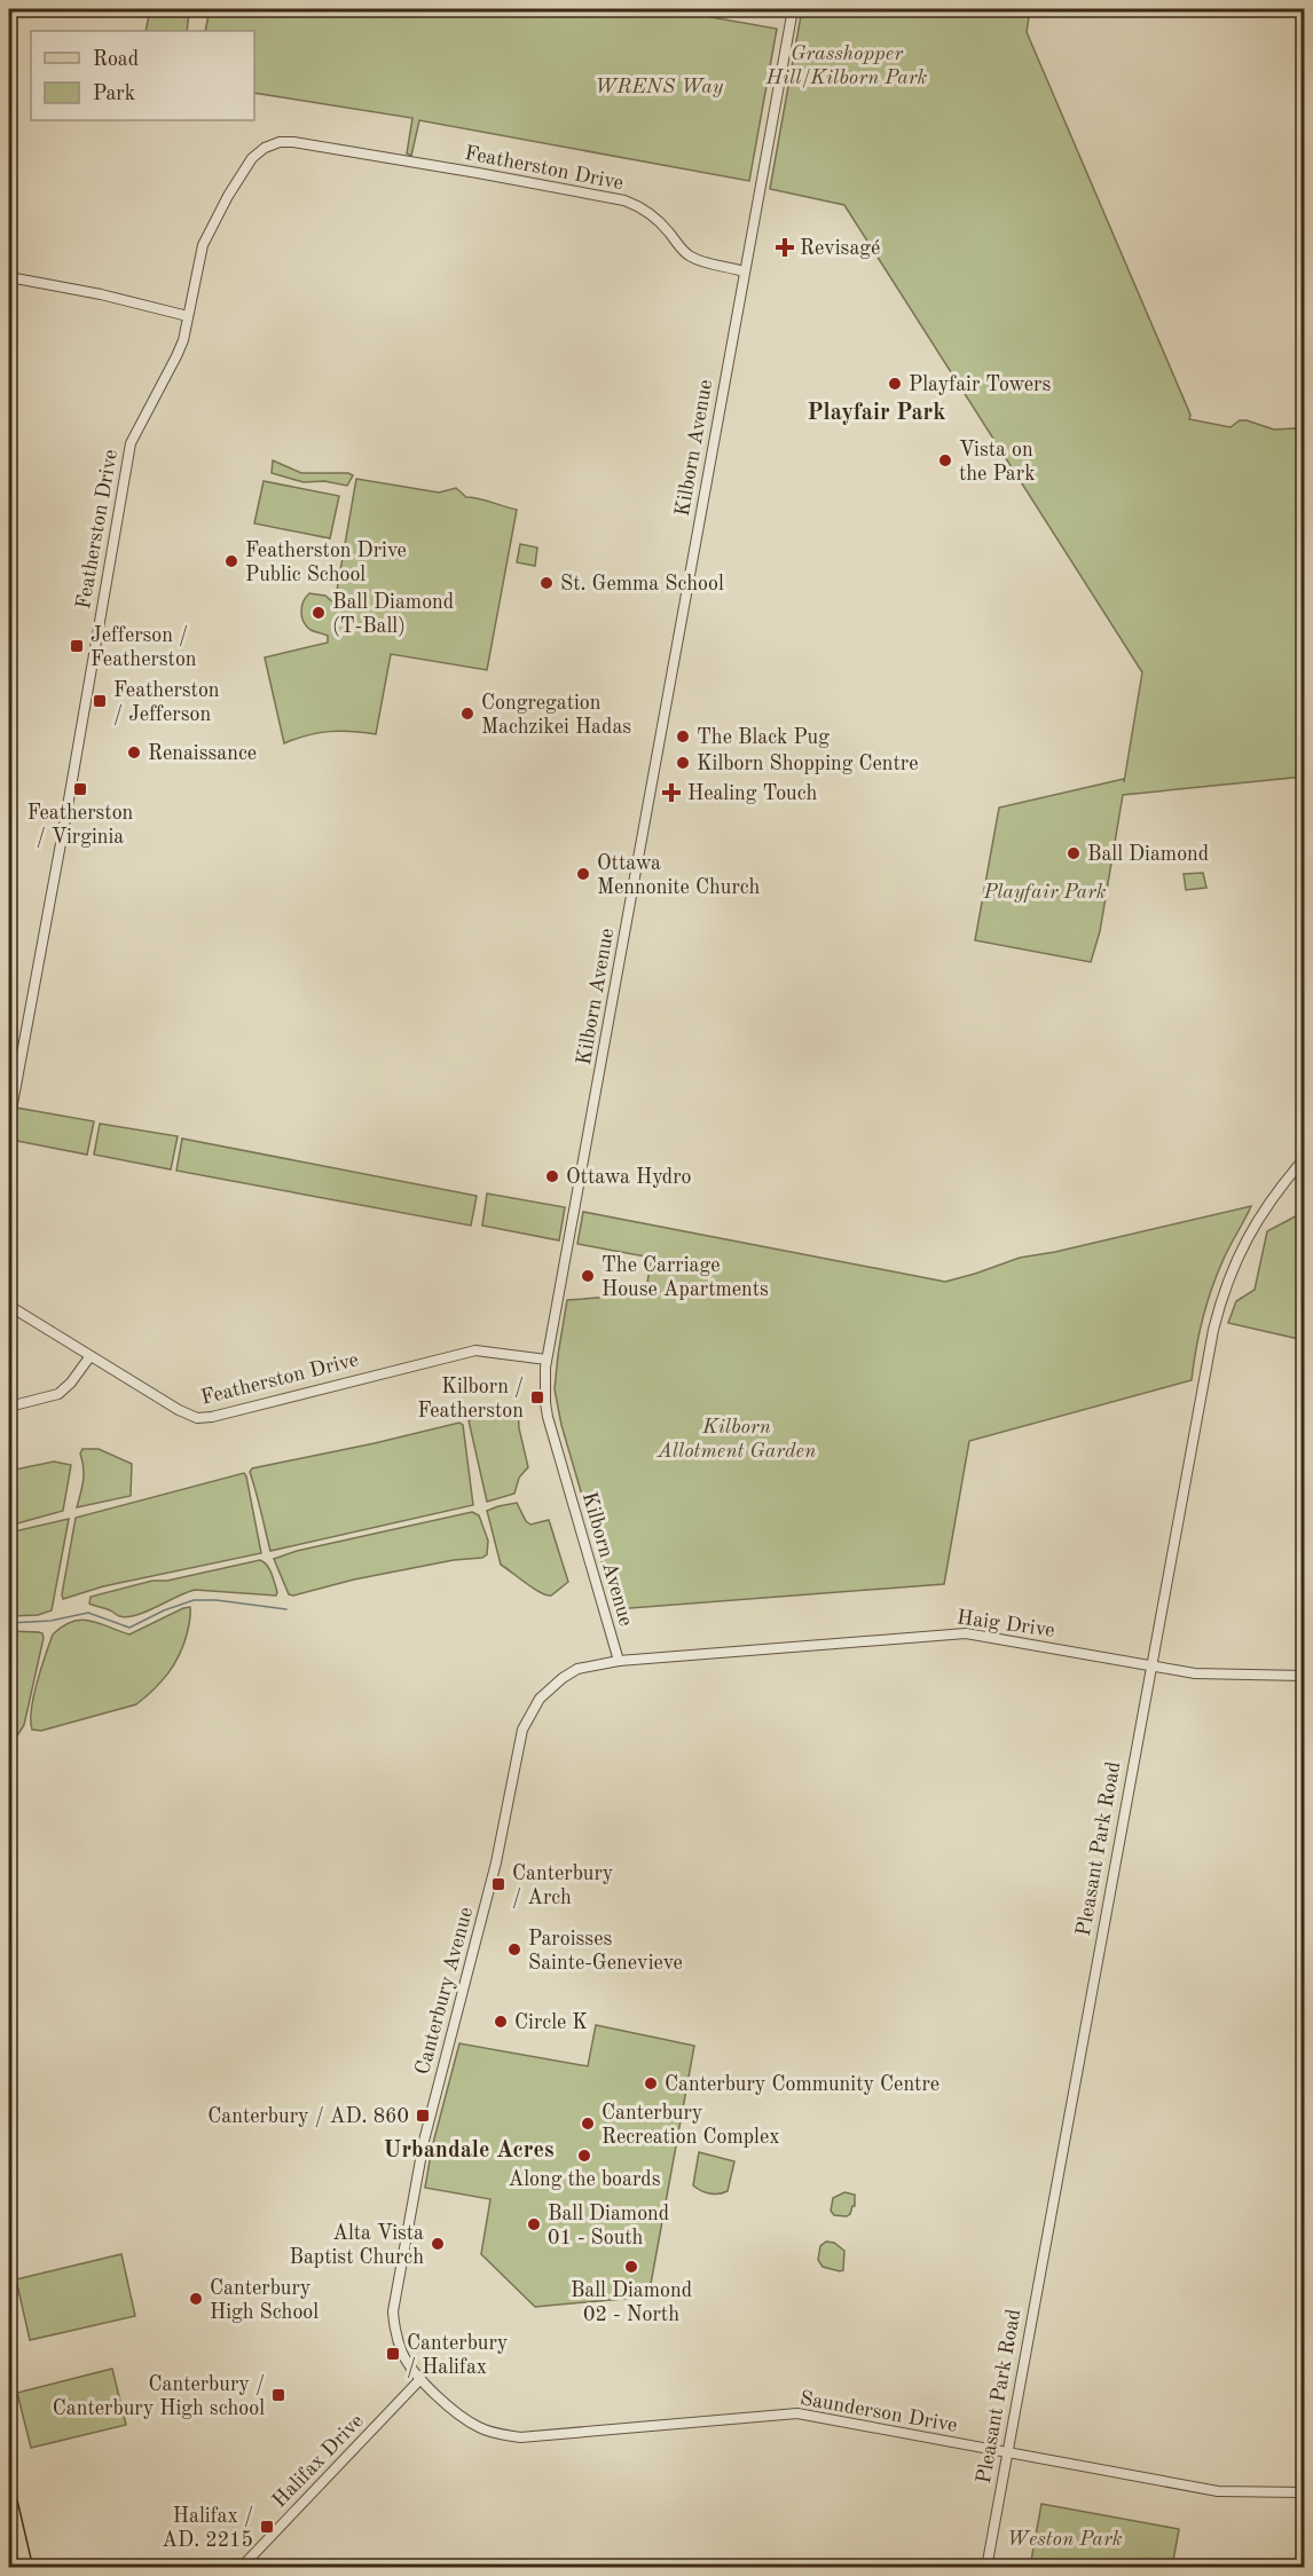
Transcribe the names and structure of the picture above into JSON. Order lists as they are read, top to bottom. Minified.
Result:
{"streets":{"street":["Featherston Drive","Kilborn Avenue","Haig Drive","Pleasant Park Road","Canterbury Avenue","Saunderson Drive","Halifax Drive"]},"crossings":[["Featherston Drive","Kilborn Avenue"],["Kilborn Avenue","Haig Drive"],["Kilborn Avenue","Canterbury Avenue"],["Haig Drive","Pleasant Park Road"],["Haig Drive","Canterbury Avenue"],["Pleasant Park Road","Saunderson Drive"],["Canterbury Avenue","Saunderson Drive"],["Canterbury Avenue","Halifax Drive"],["Saunderson Drive","Halifax Drive"]],"districts":["Playfair Park","Urbandale Acres"],"parks":["Grasshopper Hill/Kilborn Park","WRENS Way","Playfair Park","Kilborn Allotment Garden","Weston Park"],"places":{"health":["Revisagé","Healing Touch"],"other":["Playfair Towers","Vista on the Park","Featherston Drive Public School","St. Gemma School","Ball Diamond (T-Ball)","Congregation Machzikei Hadas","The Black Pug","Renaissance","Kilborn Shopping Centre","Ball Diamond","Ottawa Mennonite Church","Ottawa Hydro","The Carriage House Apartments","Paroisses Sainte-Genevieve","Circle K","Canterbury Community Centre","Canterbury Recreation Complex","Along the boards","Ball Diamond 01 - South","Alta Vista Baptist Church","Ball Diamond 02 - North","Canterbury High School"],"transit":["Jefferson / Featherston","Featherston / Jefferson","Featherston / Virginia","Kilborn / Featherston","Canterbury / Arch","Canterbury / AD. 860","Canterbury / Halifax","Canterbury / Canterbury High school","Halifax / AD. 2215"]},"legend":["Road","Park"]}
